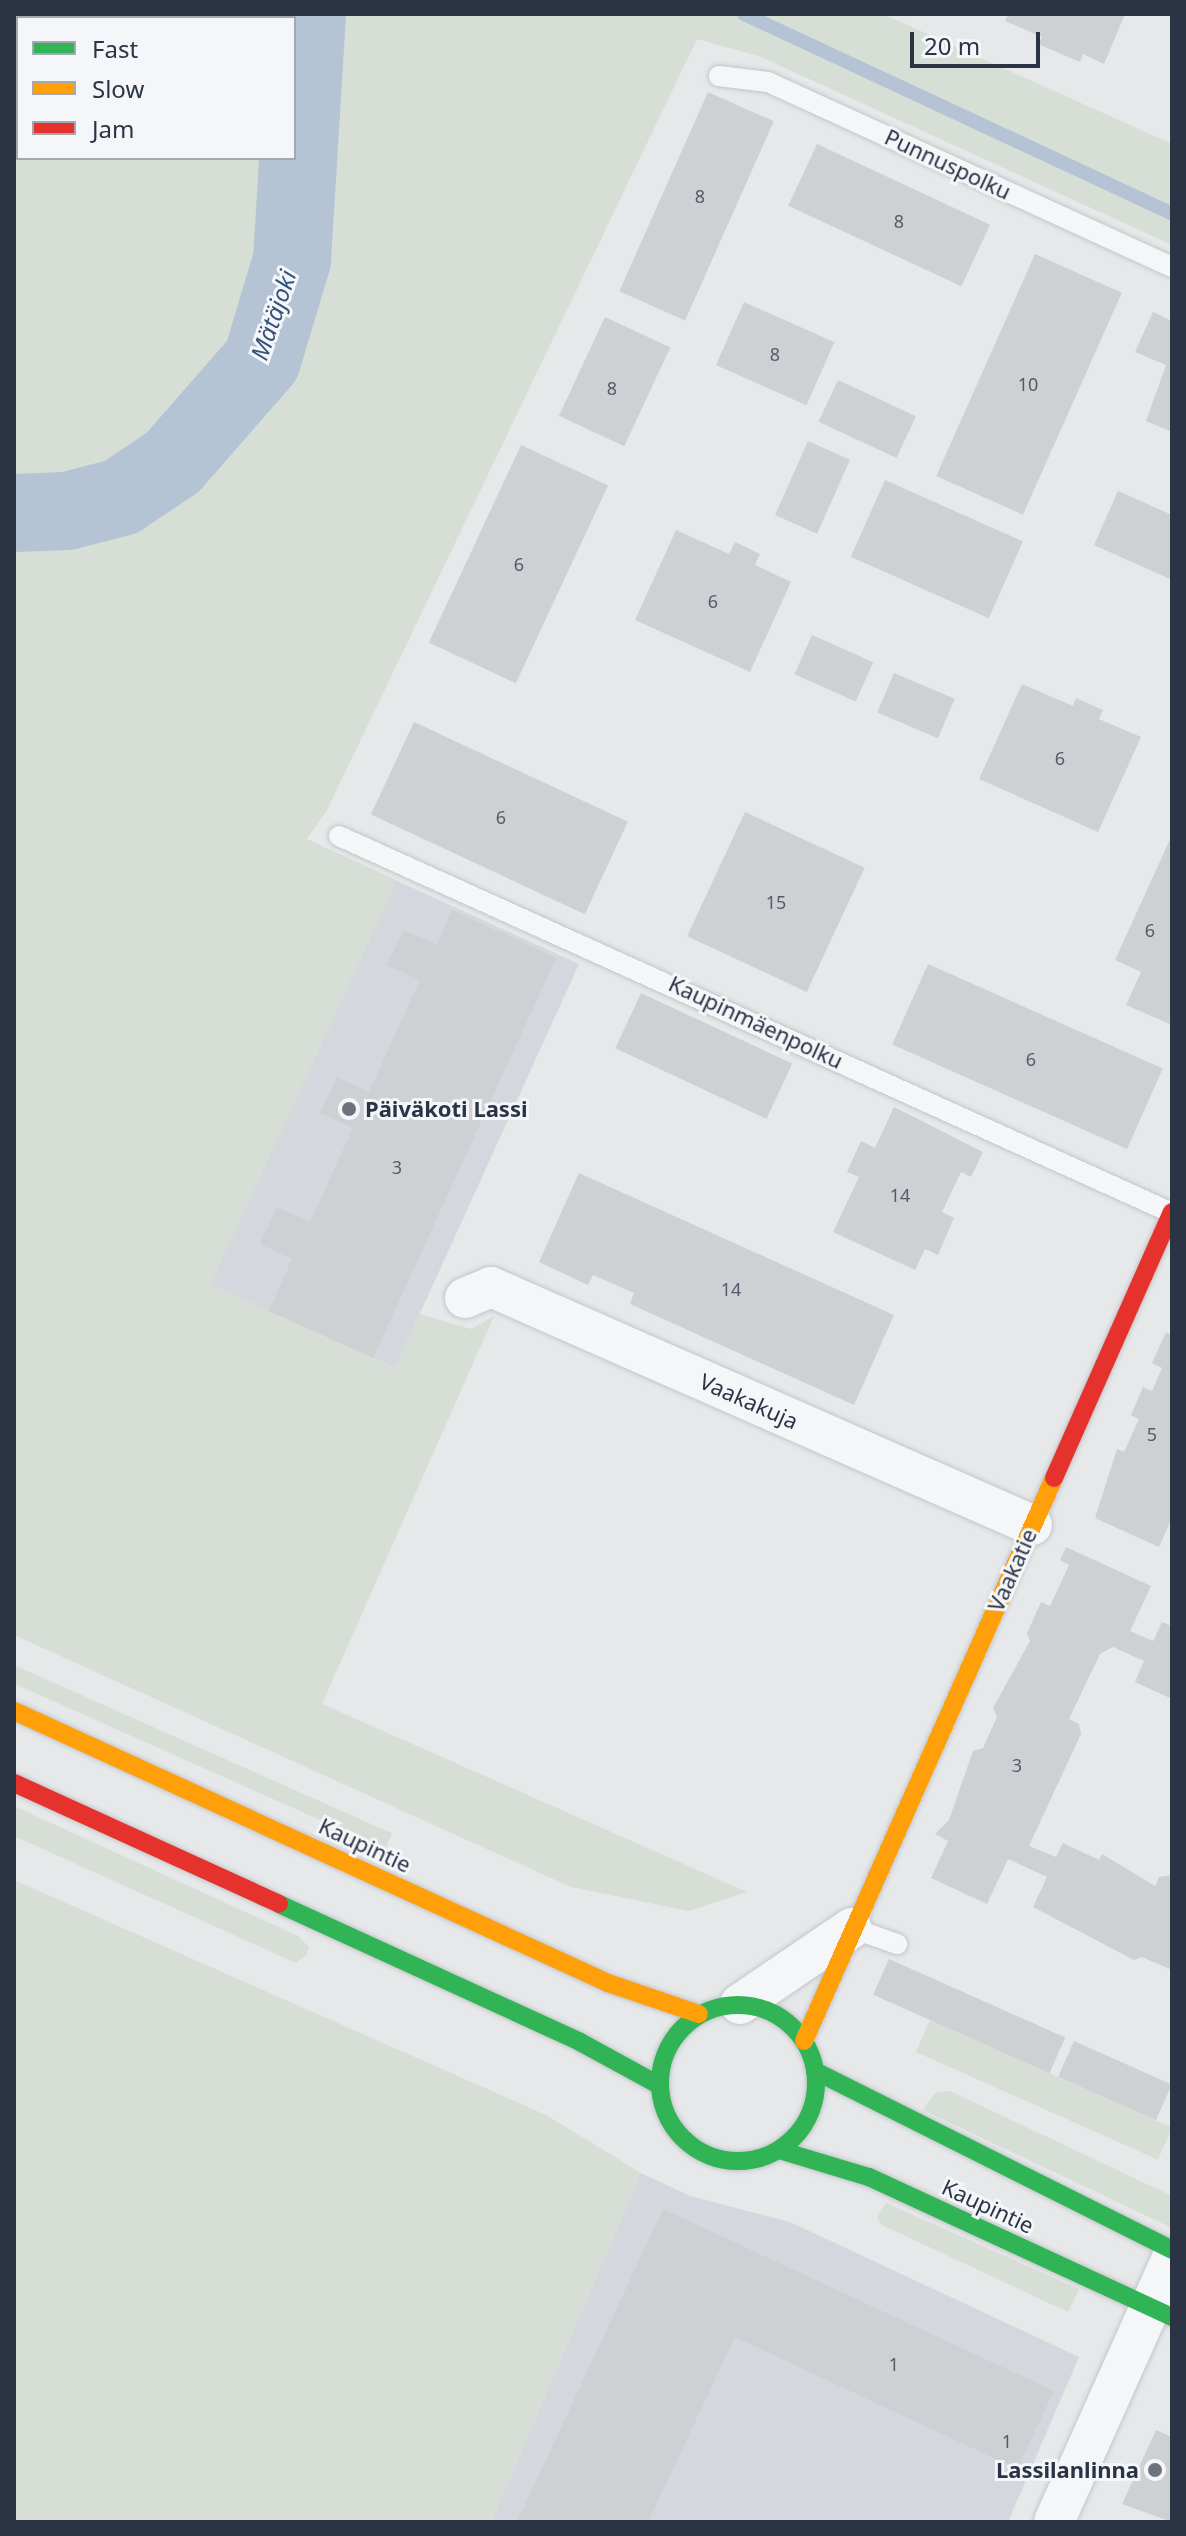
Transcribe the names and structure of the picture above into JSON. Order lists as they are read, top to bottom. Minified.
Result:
{"streets":{"main road":["Vaakatie","Kaupintie"],"street":["Vaakakuja"],"lane":["Punnuspolku","Kaupinmäenpolku"]},"crossings":[["Kaupinmäenpolku","Vaakatie"],["Vaakakuja","Vaakatie"],["Vaakatie","Kaupintie"]],"water":["Mätäjoki"],"places":["Päiväkoti Lassi","Lassilanlinna"],"house_numbers":["8","8","8","10","8","6","6","6","6","15","6","6","3","14","14","5","3","1","1"],"legend":["Fast","Slow","Jam"],"scale_bar":"20 m"}
